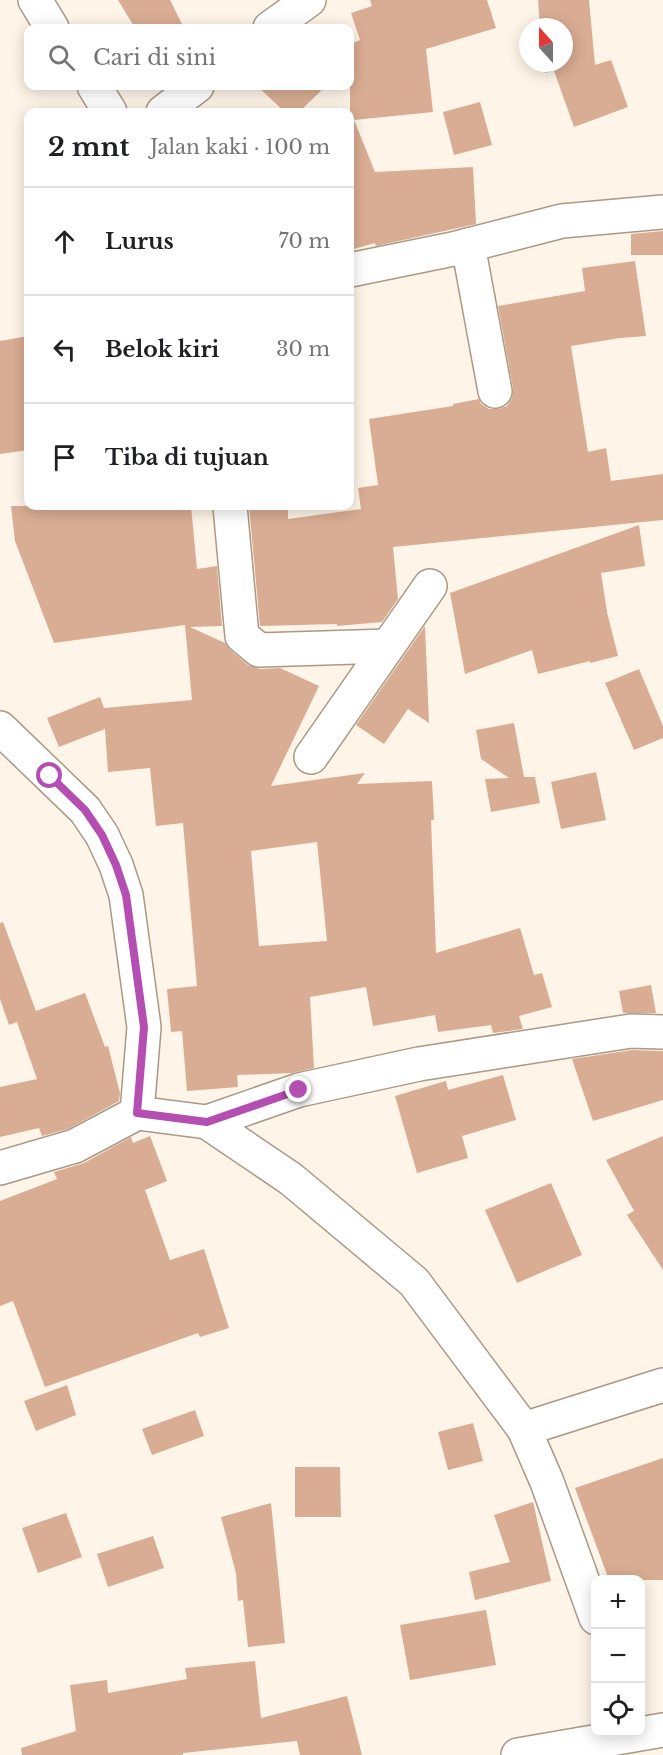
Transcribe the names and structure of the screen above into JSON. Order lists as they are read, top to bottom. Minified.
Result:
{"north":"top","page":{"search":"Cari di sini","heading":["2 mnt","Jalan kaki · 100 m"],"list":[["Lurus","70 m"],["Belok kiri","30 m"],"Tiba di tujuan"],"map_buttons":["+","−"]}}
